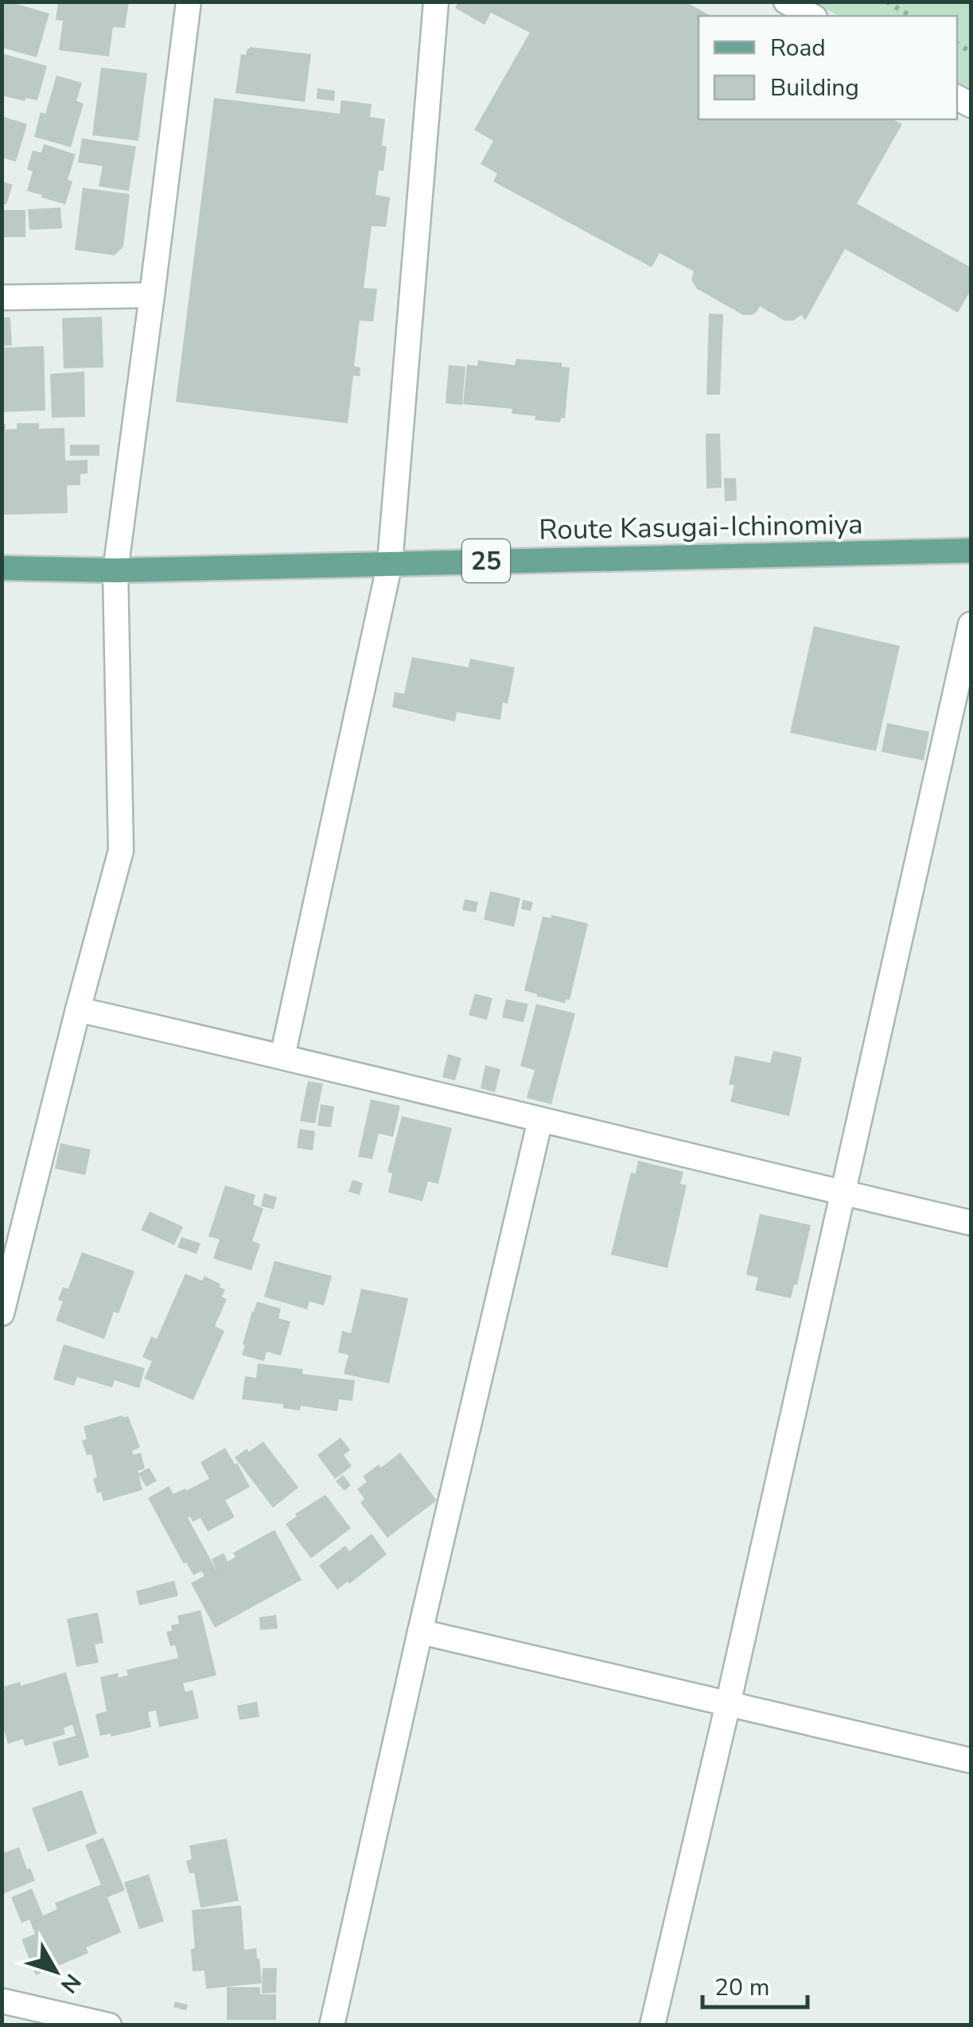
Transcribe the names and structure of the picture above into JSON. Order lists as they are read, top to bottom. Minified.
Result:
{"streets":{"main road":["Route Kasugai-Ichinomiya","25"]},"legend":["Road","Building"],"scale_bar":"20 m","north":"bottom right"}
